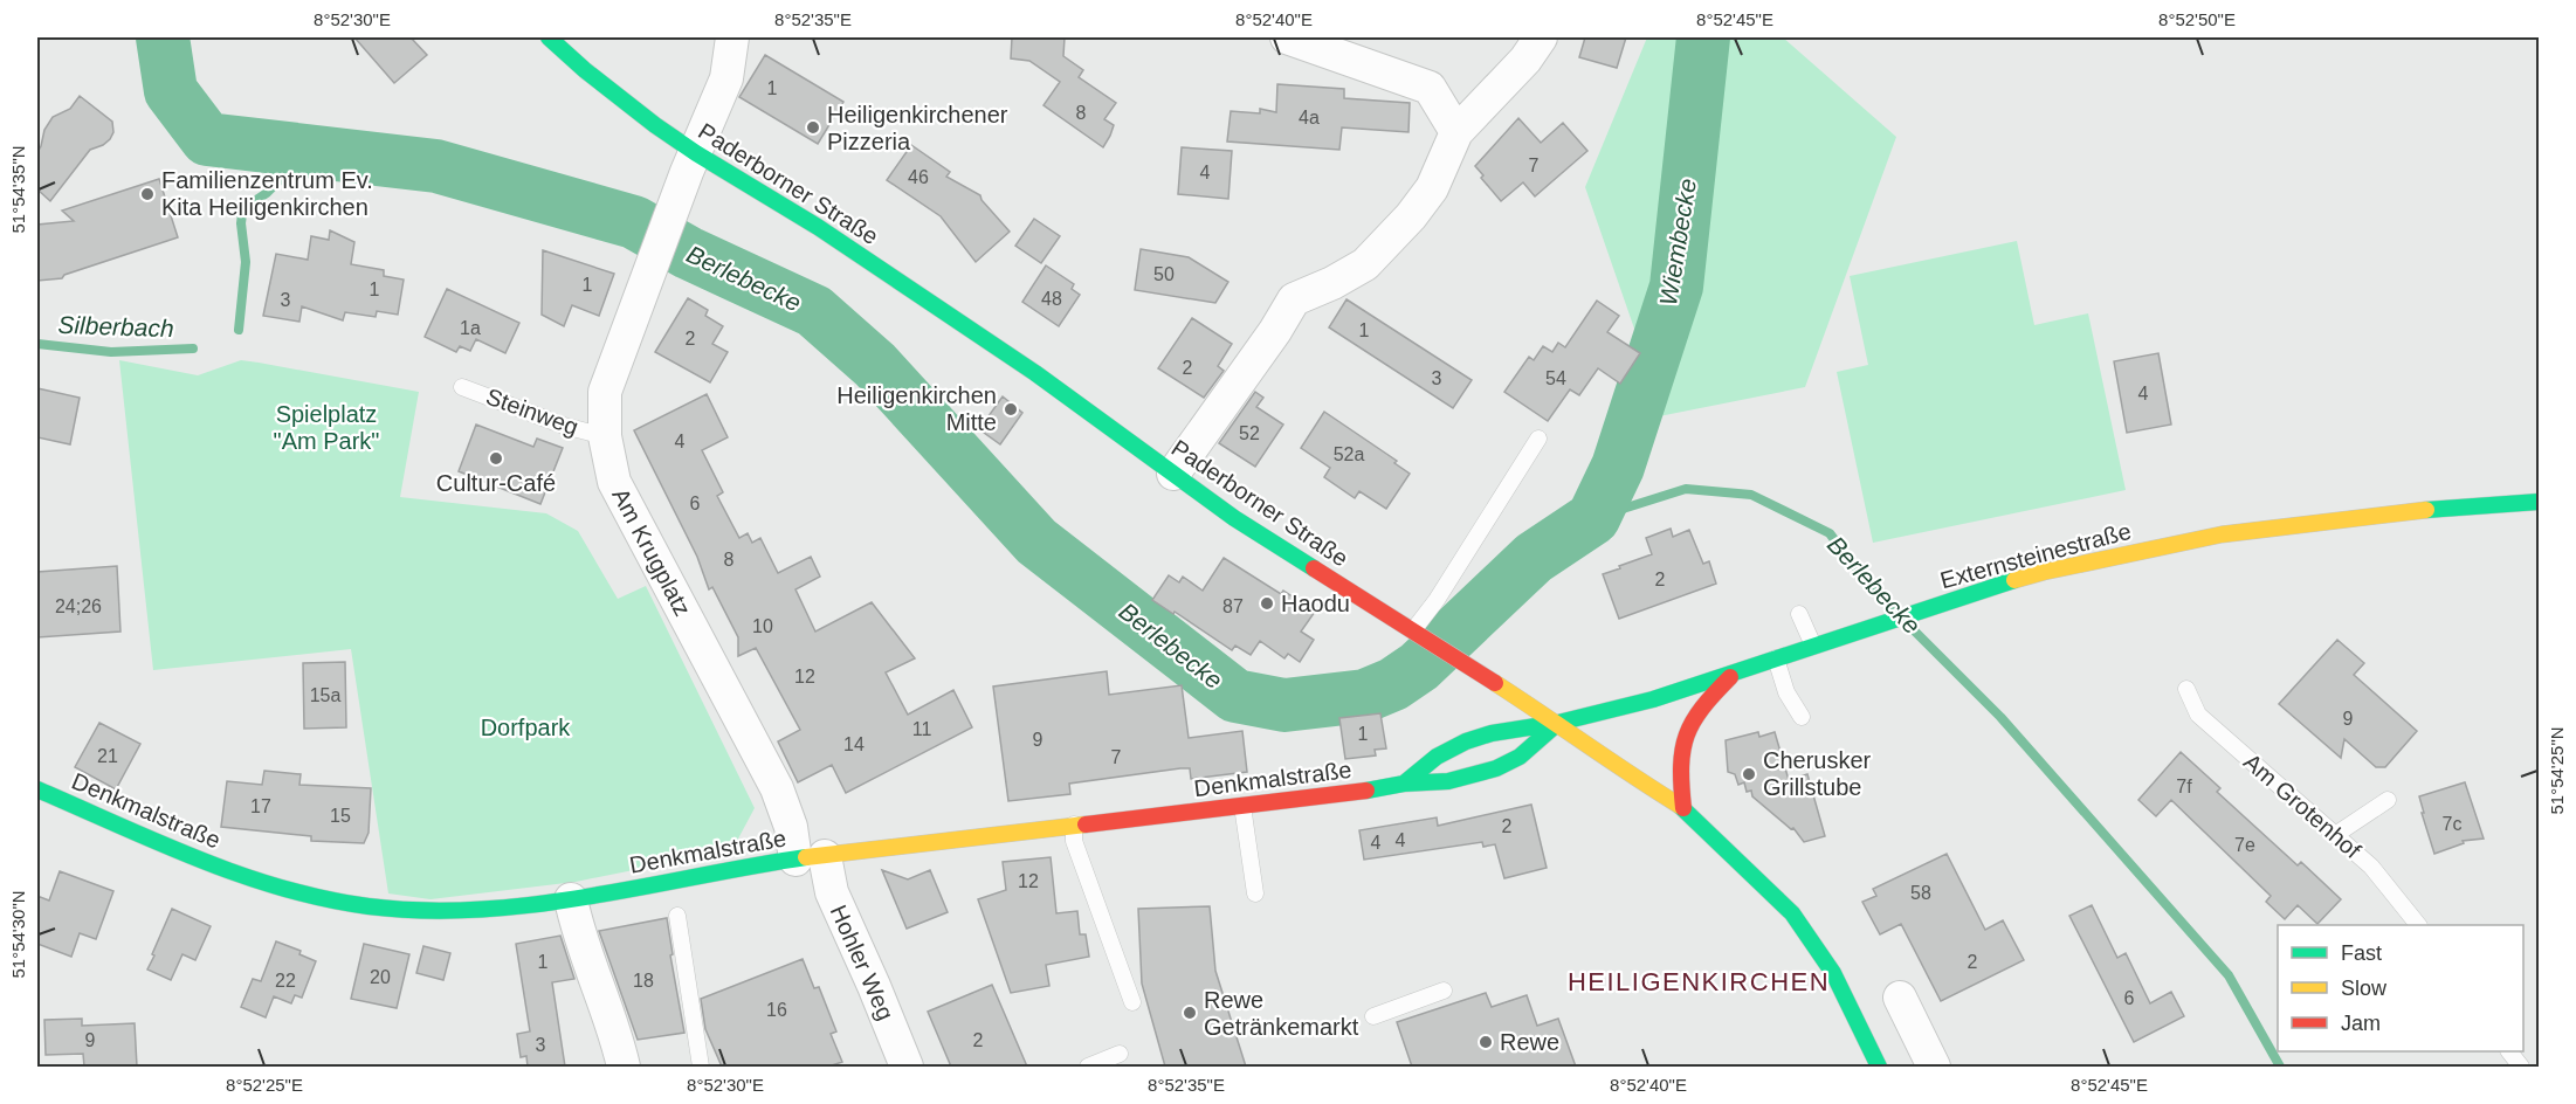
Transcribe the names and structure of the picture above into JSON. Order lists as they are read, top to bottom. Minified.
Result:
{"streets":{"main road":["Paderborner Straße","Externsteinestraße","Denkmalstraße"],"street":["Am Krugplatz","Hohler Weg"],"lane":["Steinweg","Am Grotenhof"]},"crossings":[["Paderborner Straße","Am Krugplatz"],["Paderborner Straße","Externsteinestraße"],["Paderborner Straße","Denkmalstraße"],["Steinweg","Am Krugplatz"],["Am Krugplatz","Denkmalstraße"],["Am Krugplatz","Hohler Weg"],["Externsteinestraße","Denkmalstraße"],["Denkmalstraße","Hohler Weg"]],"districts":["HEILIGENKIRCHEN"],"water":["Wiembecke","Berlebecke","Silberbach"],"parks":["Spielplatz \"Am Park\"","Dorfpark"],"places":["Heiligenkirchener Pizzeria","Familienzentrum Ev. Kita Heiligenkirchen","Heiligenkirchen Mitte","Cultur-Café","Haodu","Cherusker Grillstube","Rewe Getränkemarkt","Rewe"],"house_numbers":["1","8","4a","7","4","46","50","1","1","48","3","1a","1","2","2","3","54","4","52","4","52a","6","8","2","24;26","87","10","12","15a","9","11","1","9","14","21","7","7f","17","15","7c","2","4","4","7e","12","58","1","2","20","22","18","6","16","9","2","3"],"legend":["Fast","Slow","Jam"],"coordinates":["8°52'30\"E","8°52'35\"E","8°52'40\"E","8°52'45\"E","8°52'50\"E","51°54'35\"N","51°54'25\"N","51°54'30\"N","8°52'25\"E"]}
